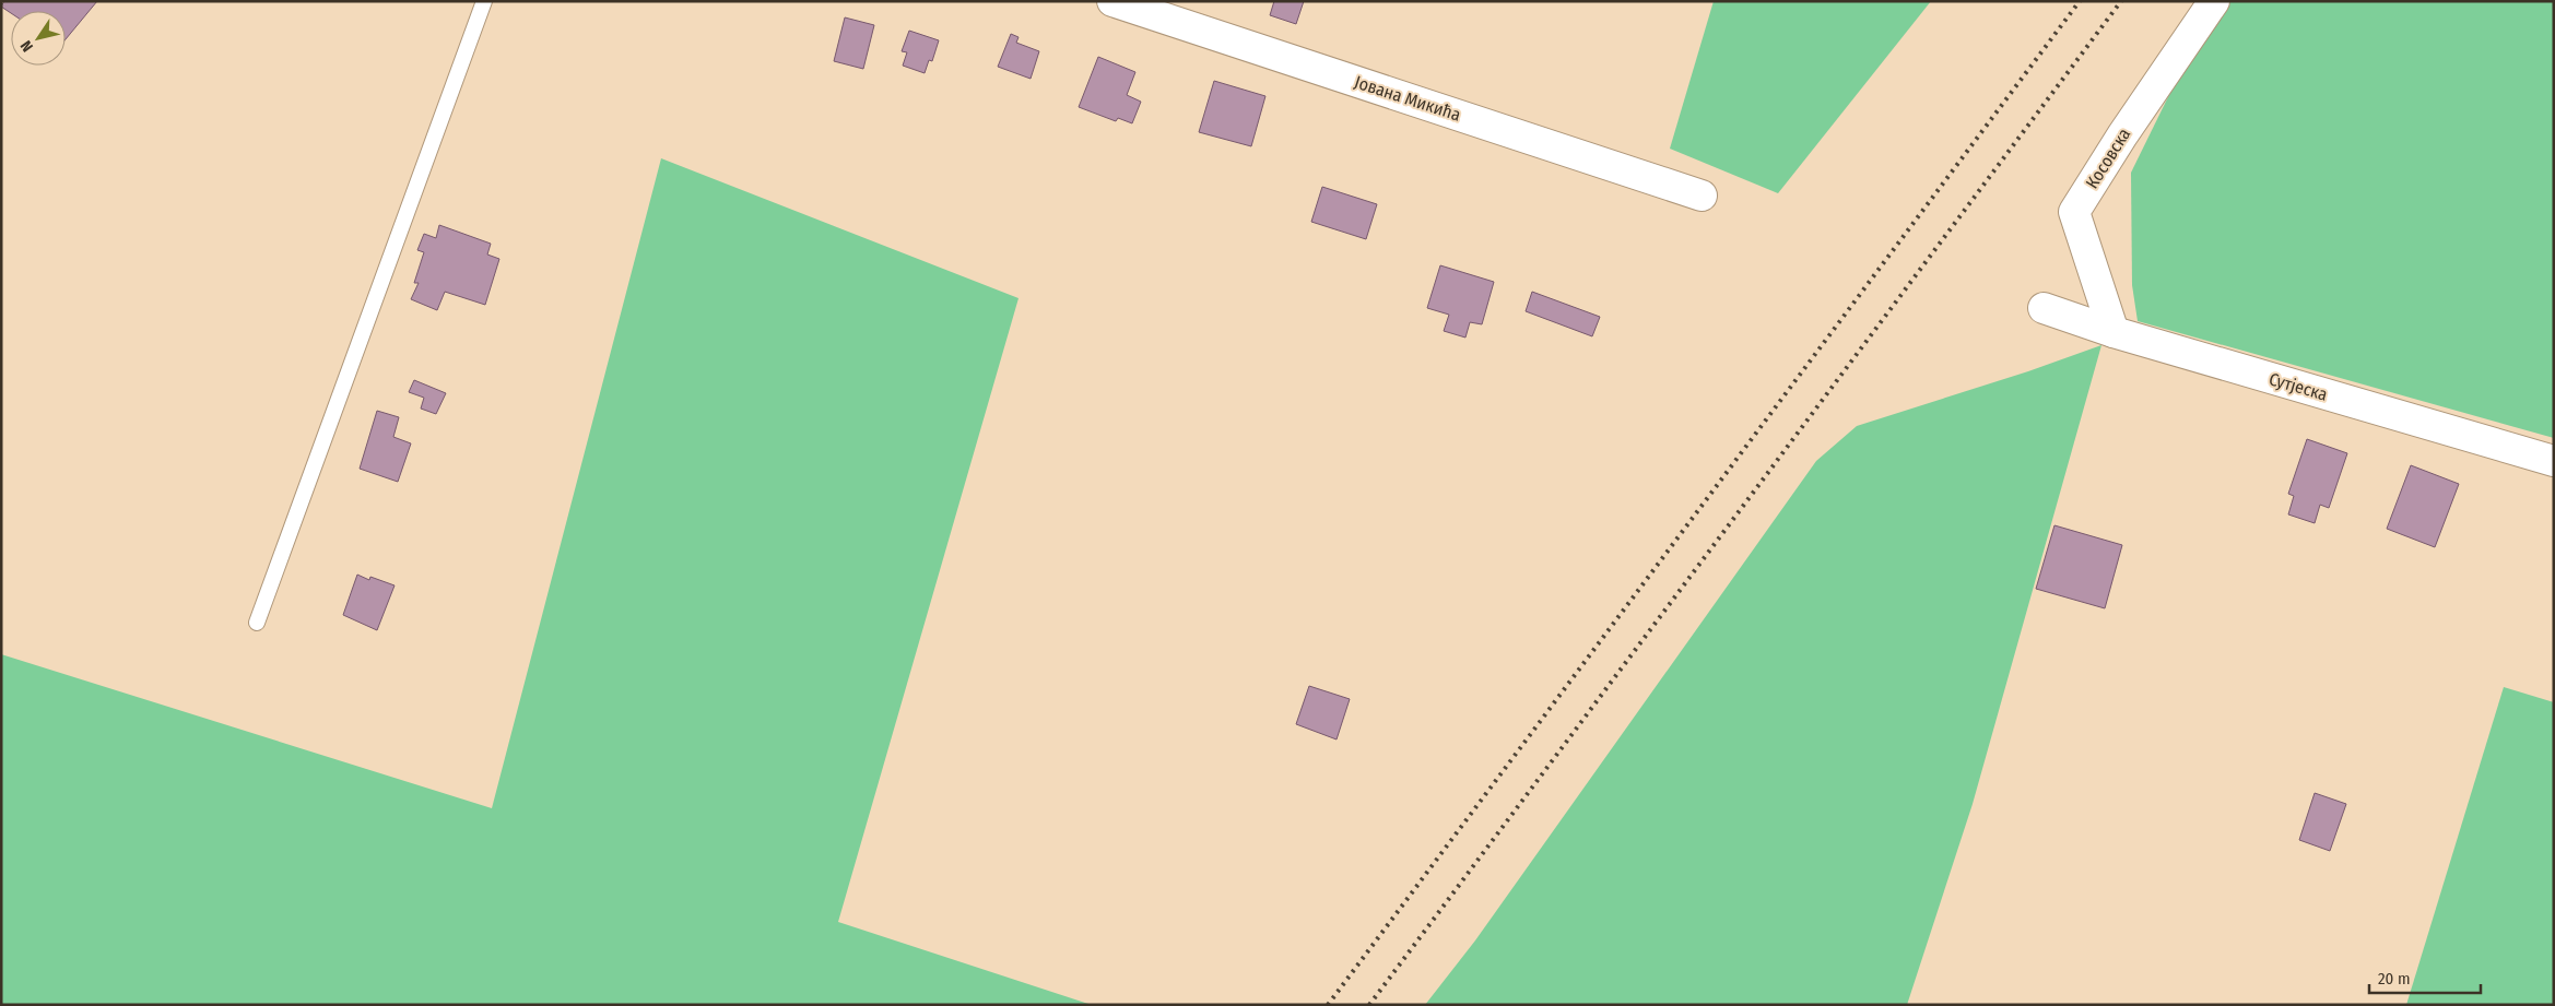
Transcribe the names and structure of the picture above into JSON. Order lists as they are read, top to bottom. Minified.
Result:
{"streets":{"street":["Јована Микића","Косовска","Сутјеска"]},"crossings":[["Косовска","Сутјеска"]],"scale_bar":"20 m","north":"bottom left"}
